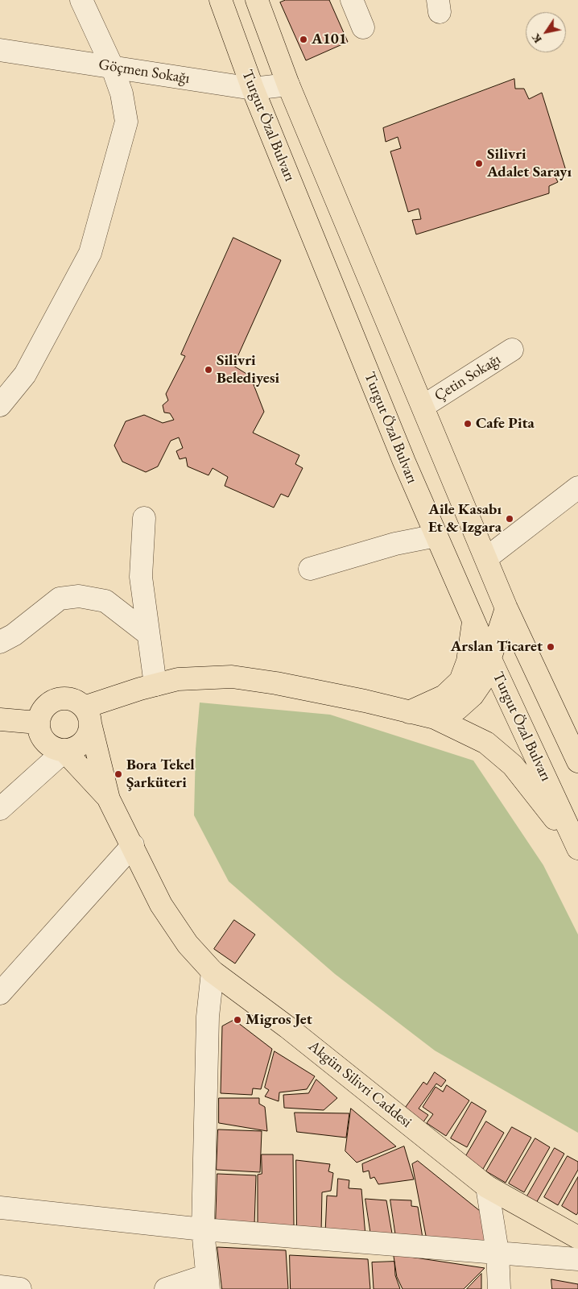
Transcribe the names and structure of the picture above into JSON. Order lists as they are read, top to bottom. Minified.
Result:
{"streets":{"main road":["Turgut Özal Bulvarı","Akgün Silivri Caddesi"],"street":["Göçmen Sokağı","Çetin Sokağı"]},"crossings":[["Göçmen Sokağı","Turgut Özal Bulvarı"]],"places":["A101","Silivri Adalet Sarayı","Silivri Belediyesi","Cafe Pita","Aile Kasabı Et & Izgara","Arslan Ticaret","Bora Tekel Şarküteri","Migros Jet"],"north":"bottom left"}
